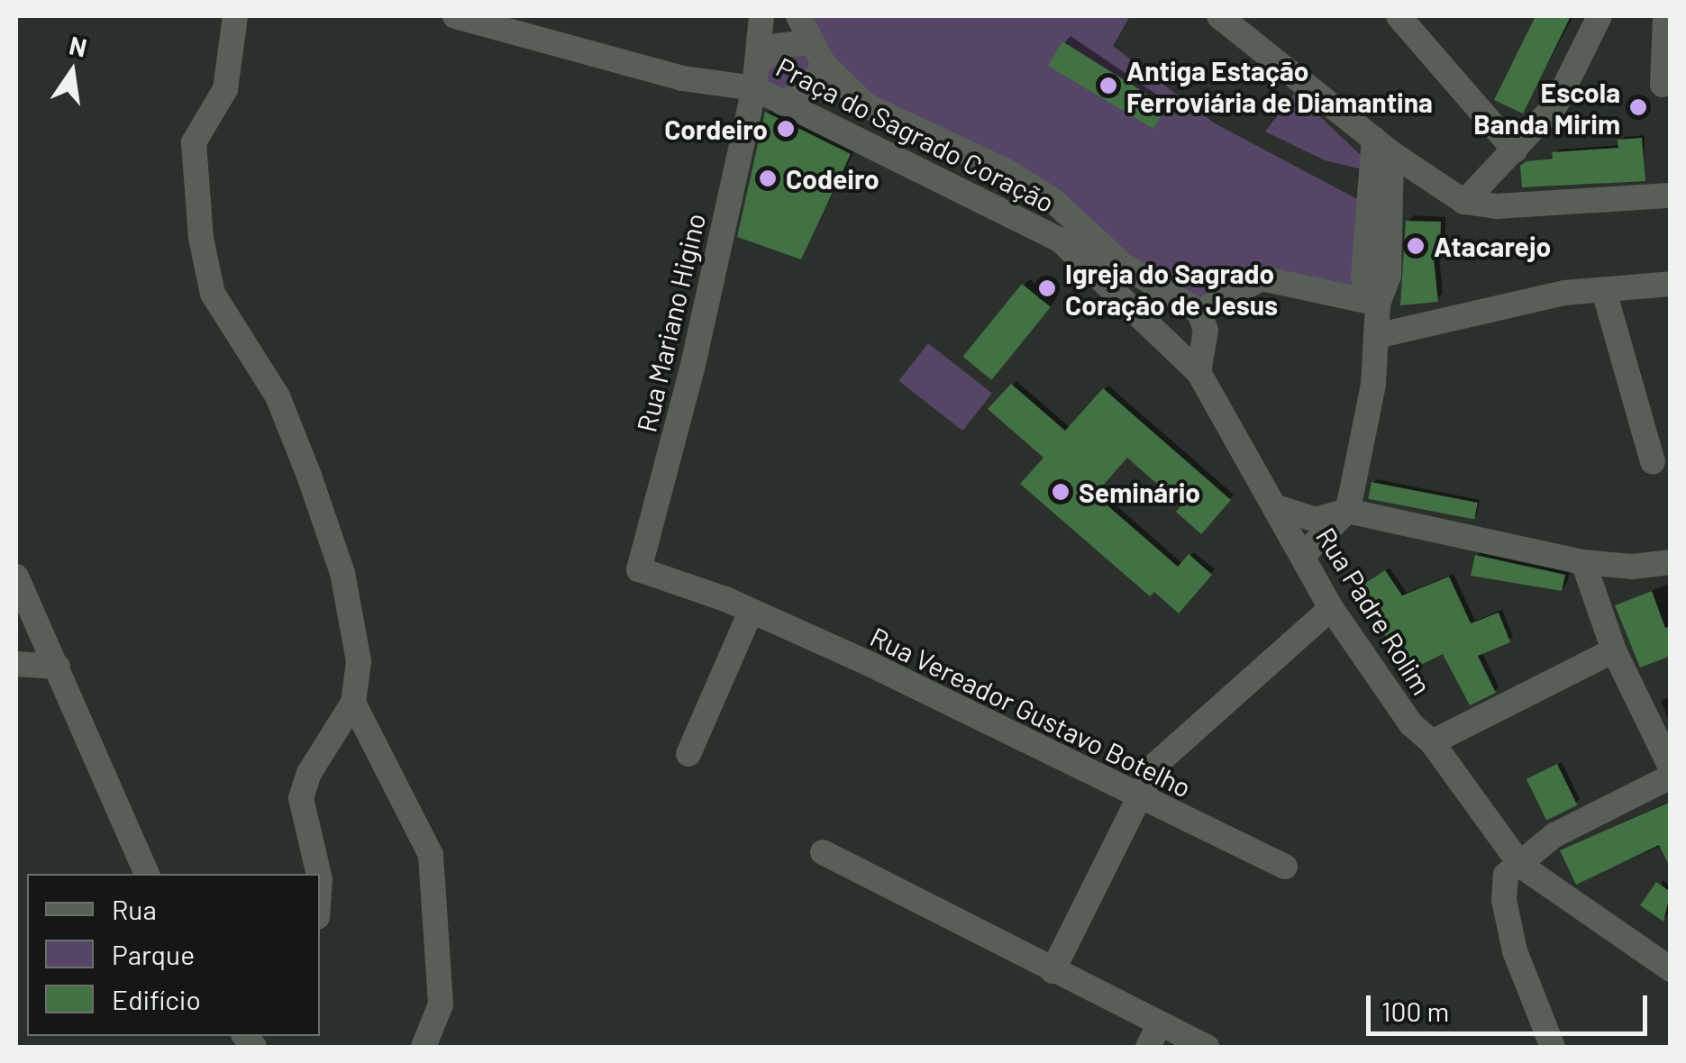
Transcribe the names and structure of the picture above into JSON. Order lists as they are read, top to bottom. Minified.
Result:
{"streets":{"street":["Praça do Sagrado Coração","Rua Mariano Higino","Rua Padre Rolim","Rua Vereador Gustavo Botelho"]},"crossings":[["Praça do Sagrado Coração","Rua Mariano Higino"],["Praça do Sagrado Coração","Rua Padre Rolim"],["Rua Mariano Higino","Rua Vereador Gustavo Botelho"]],"places":["Antiga Estação Ferroviária de Diamantina","Escola Banda Mirim","Cordeiro","Codeiro","Atacarejo","Igreja do Sagrado Coração de Jesus","Seminário"],"legend":["Rua","Parque","Edifício"],"scale_bar":"100 m","north":"top"}
